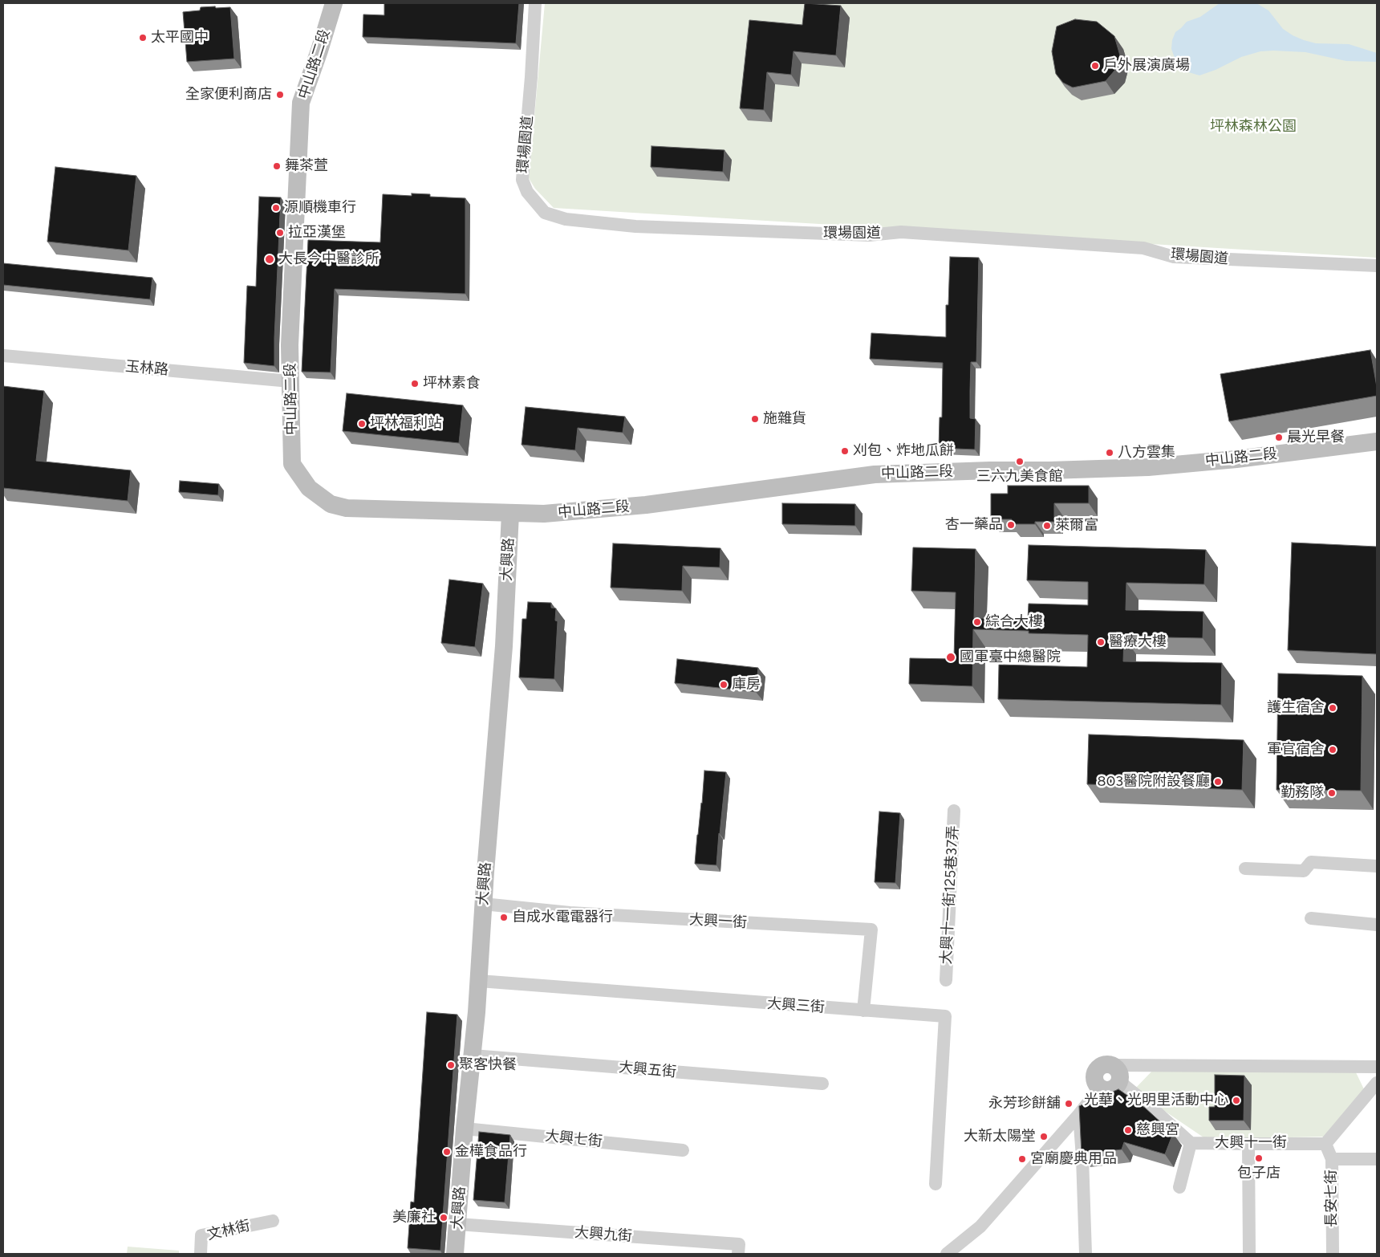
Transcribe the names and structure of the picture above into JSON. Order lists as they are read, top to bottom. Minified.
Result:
{"streets":{"main road":["中山路二段","大興路"],"street":["環場園道","玉林路","大興十一街125巷37弄","大興一街","大興三街","大興五街","大興七街","大興十一街","長安七街","文林街","大興九街"]},"crossings":[["中山路二段","玉林路"],["中山路二段","大興路"],["大興路","大興一街"],["大興路","大興三街"],["大興路","大興五街"],["大興路","大興七街"],["大興路","大興九街"],["大興一街","大興三街"],["大興十一街","長安七街"]],"parks":["坪林森林公園"],"places":["太平國中","戶外展演廣場","全家便利商店","舞茶萱","源順機車行","拉亞漢堡","大長今中醫診所","坪林素食","施雜貨","坪林福利站","晨光早餐","刈包、炸地瓜餅","八方雲集","三六九美食館","杏一藥品","萊爾富","綜合大樓","醫療大樓","國軍臺中總醫院","庫房","護生宿舍","軍官宿舍","803醫院附設餐廳","勤務隊","自成水電電器行","聚客快餐","光華、光明里活動中心","永芳珍餅舖","慈興宮","大新太陽堂","金樺食品行","包子店","宮廟慶典用品","美廉社"]}
